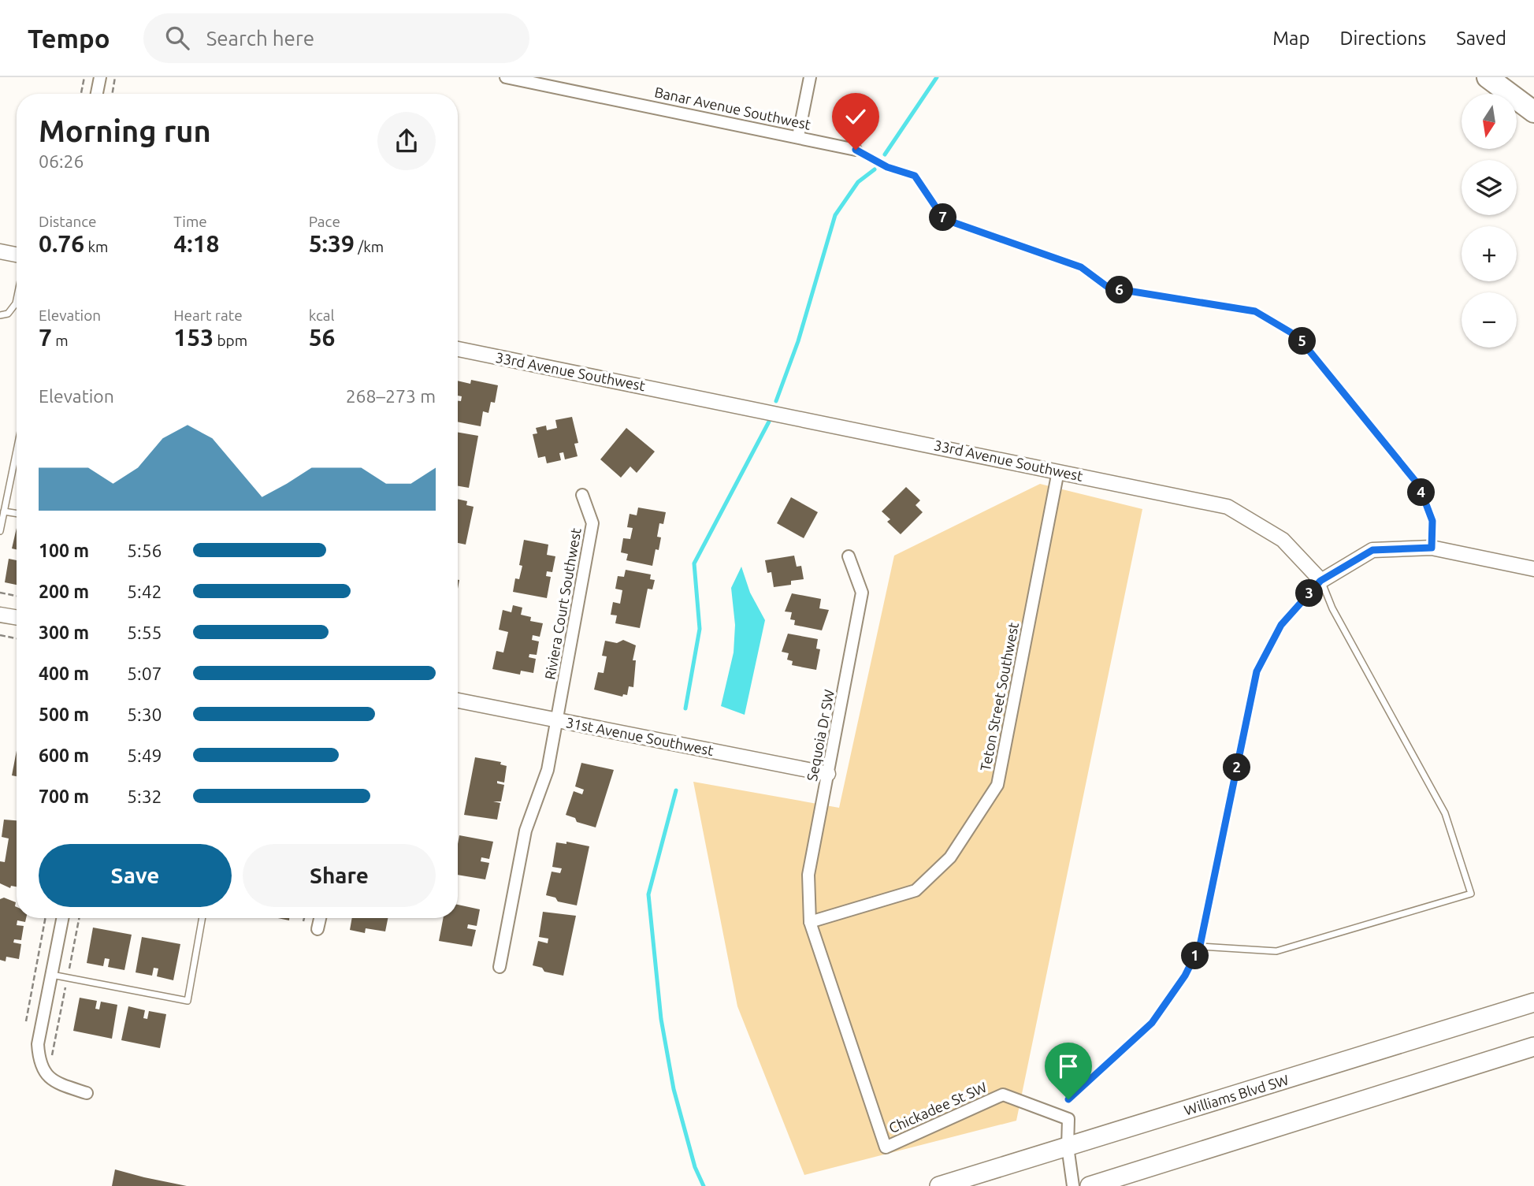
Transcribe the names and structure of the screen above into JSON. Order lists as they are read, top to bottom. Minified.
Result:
{"streets":{"main road":["Williams Blvd SW"],"street":["Banar Avenue Southwest","33rd Avenue Southwest","Riviera Court Southwest","Teton Street Southwest","Sequoia Dr SW","31st Avenue Southwest","Chickadee St SW"]},"crossings":[["33rd Avenue Southwest","Teton Street Southwest"],["Riviera Court Southwest","31st Avenue Southwest"],["Teton Street Southwest","Sequoia Dr SW"],["Teton Street Southwest","Chickadee St SW"],["Sequoia Dr SW","31st Avenue Southwest"],["Sequoia Dr SW","Chickadee St SW"],["Williams Blvd SW","Chickadee St SW"]],"north":"bottom","page":{"header":"Tempo","search":"Search here","nav":["Map","Directions","Saved"],"map_buttons":["+","−"],"heading":["Morning run","06:26"],"stats":[["Distance","0.76 km"],["Time","4:18"],["Pace","5:39 /km"],["Elevation","7 m"],["Heart rate","153 bpm"],["kcal","56"]],"pins":["7","6","5","4","3","2","1"],"chart":["Elevation","268–273 m"],"list":[{"name":"100 m","note":"5:56"},{"name":"200 m","note":"5:42"},{"name":"300 m","note":"5:55"},{"name":"400 m","note":"5:07"},{"name":"500 m","note":"5:30"},{"name":"600 m","note":"5:49"},{"name":"700 m","note":"5:32"}],"buttons":["Save","Share"]}}
